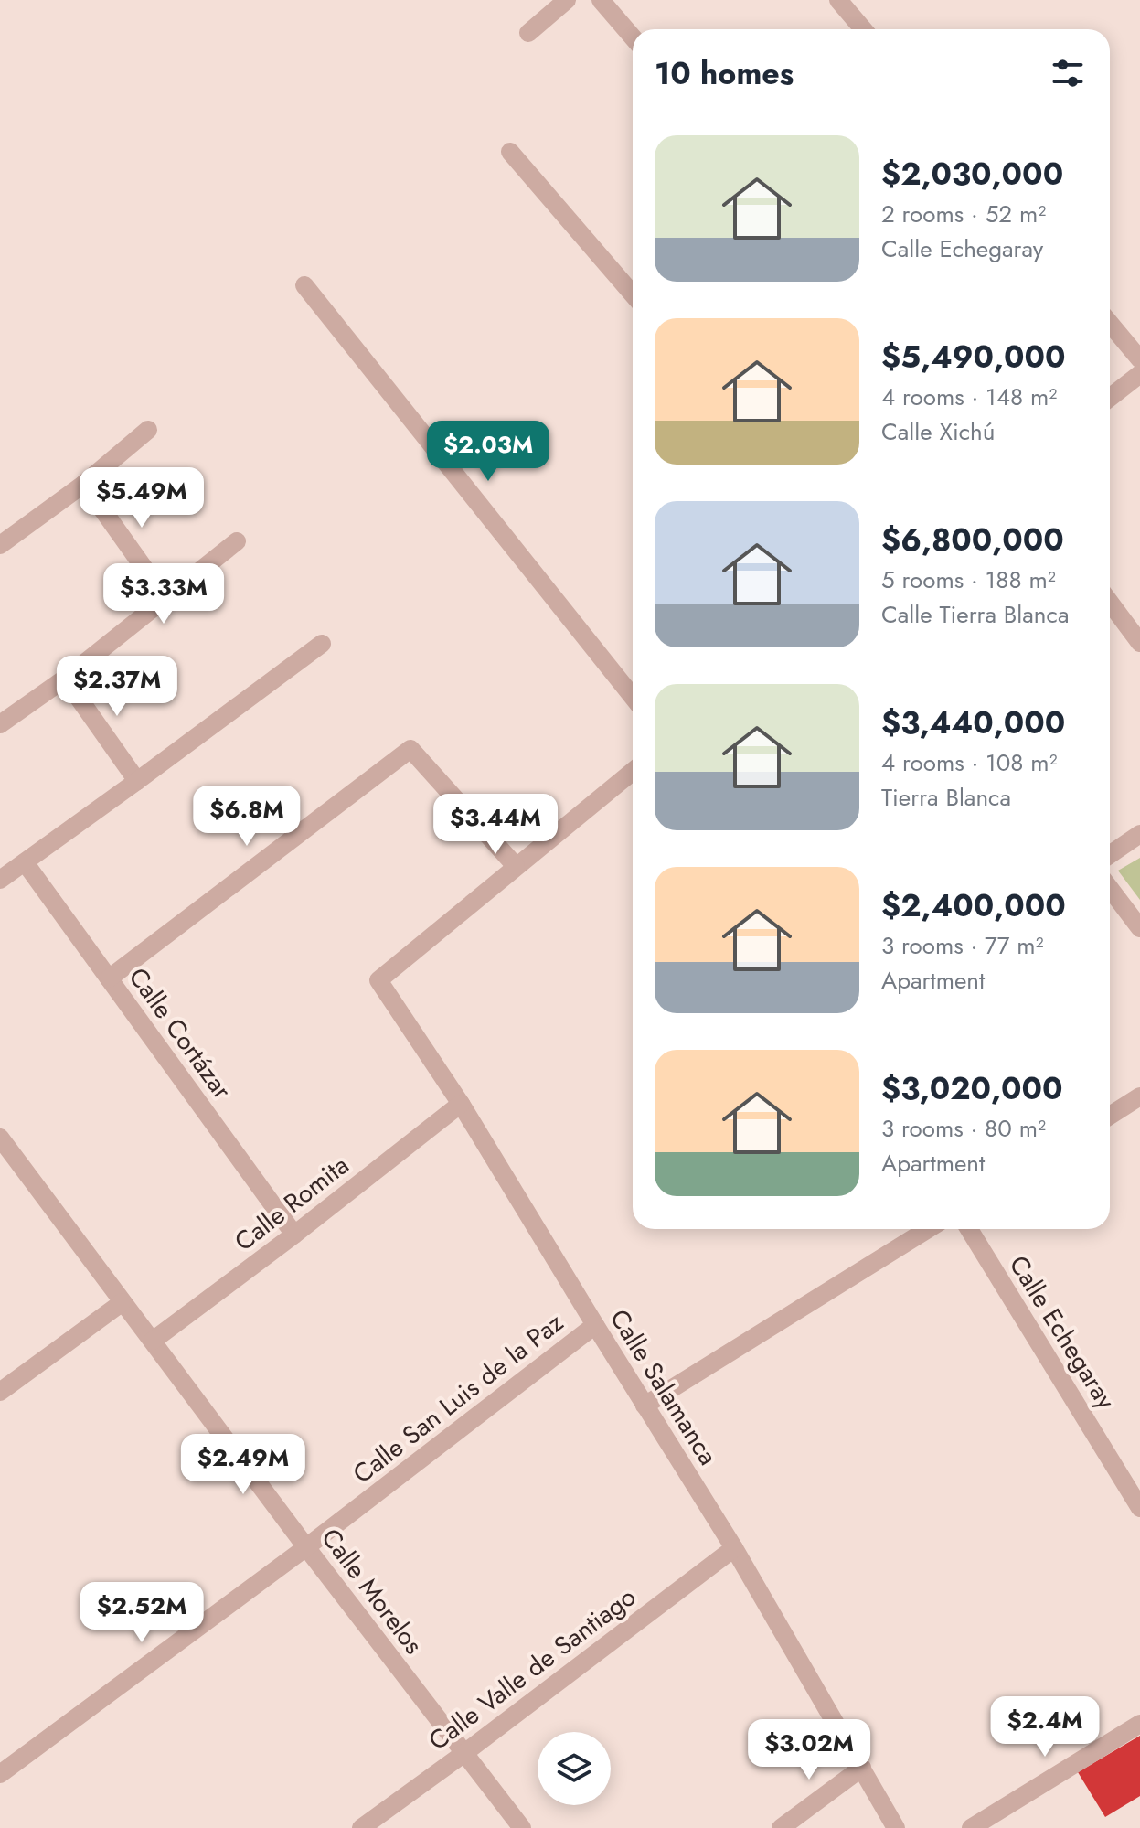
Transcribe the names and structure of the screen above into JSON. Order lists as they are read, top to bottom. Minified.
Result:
{"streets":{"street":["Calle Cortázar","Calle Romita","Calle Echegaray","Calle Salamanca","Calle San Luis de la Paz","Calle Morelos","Calle Valle de Santiago"]},"crossings":[["Calle Cortázar","Calle Romita"],["Calle Romita","Calle Salamanca"],["Calle Romita","Calle Morelos"],["Calle Salamanca","Calle San Luis de la Paz"],["Calle Salamanca","Calle Valle de Santiago"],["Calle San Luis de la Paz","Calle Morelos"],["Calle Morelos","Calle Valle de Santiago"]],"page":{"heading":"10 homes","list":[{"name":"$2,030,000","note":"2 rooms · 52 m² · Calle Echegaray"},{"name":"$5,490,000","note":"4 rooms · 148 m² · Calle Xichú"},{"name":"$6,800,000","note":"5 rooms · 188 m² · Calle Tierra Blanca"},{"name":"$3,440,000","note":"4 rooms · 108 m² · Tierra Blanca"},{"name":"$2,400,000","note":"3 rooms · 77 m² · Apartment"},{"name":"$3,020,000","note":"3 rooms · 80 m² · Apartment"}],"price":["$2.03M","$5.49M","$3.33M","$2.37M","$6.8M","$3.44M","$2.49M","$2.52M","$2.4M","$3.02M"]}}
